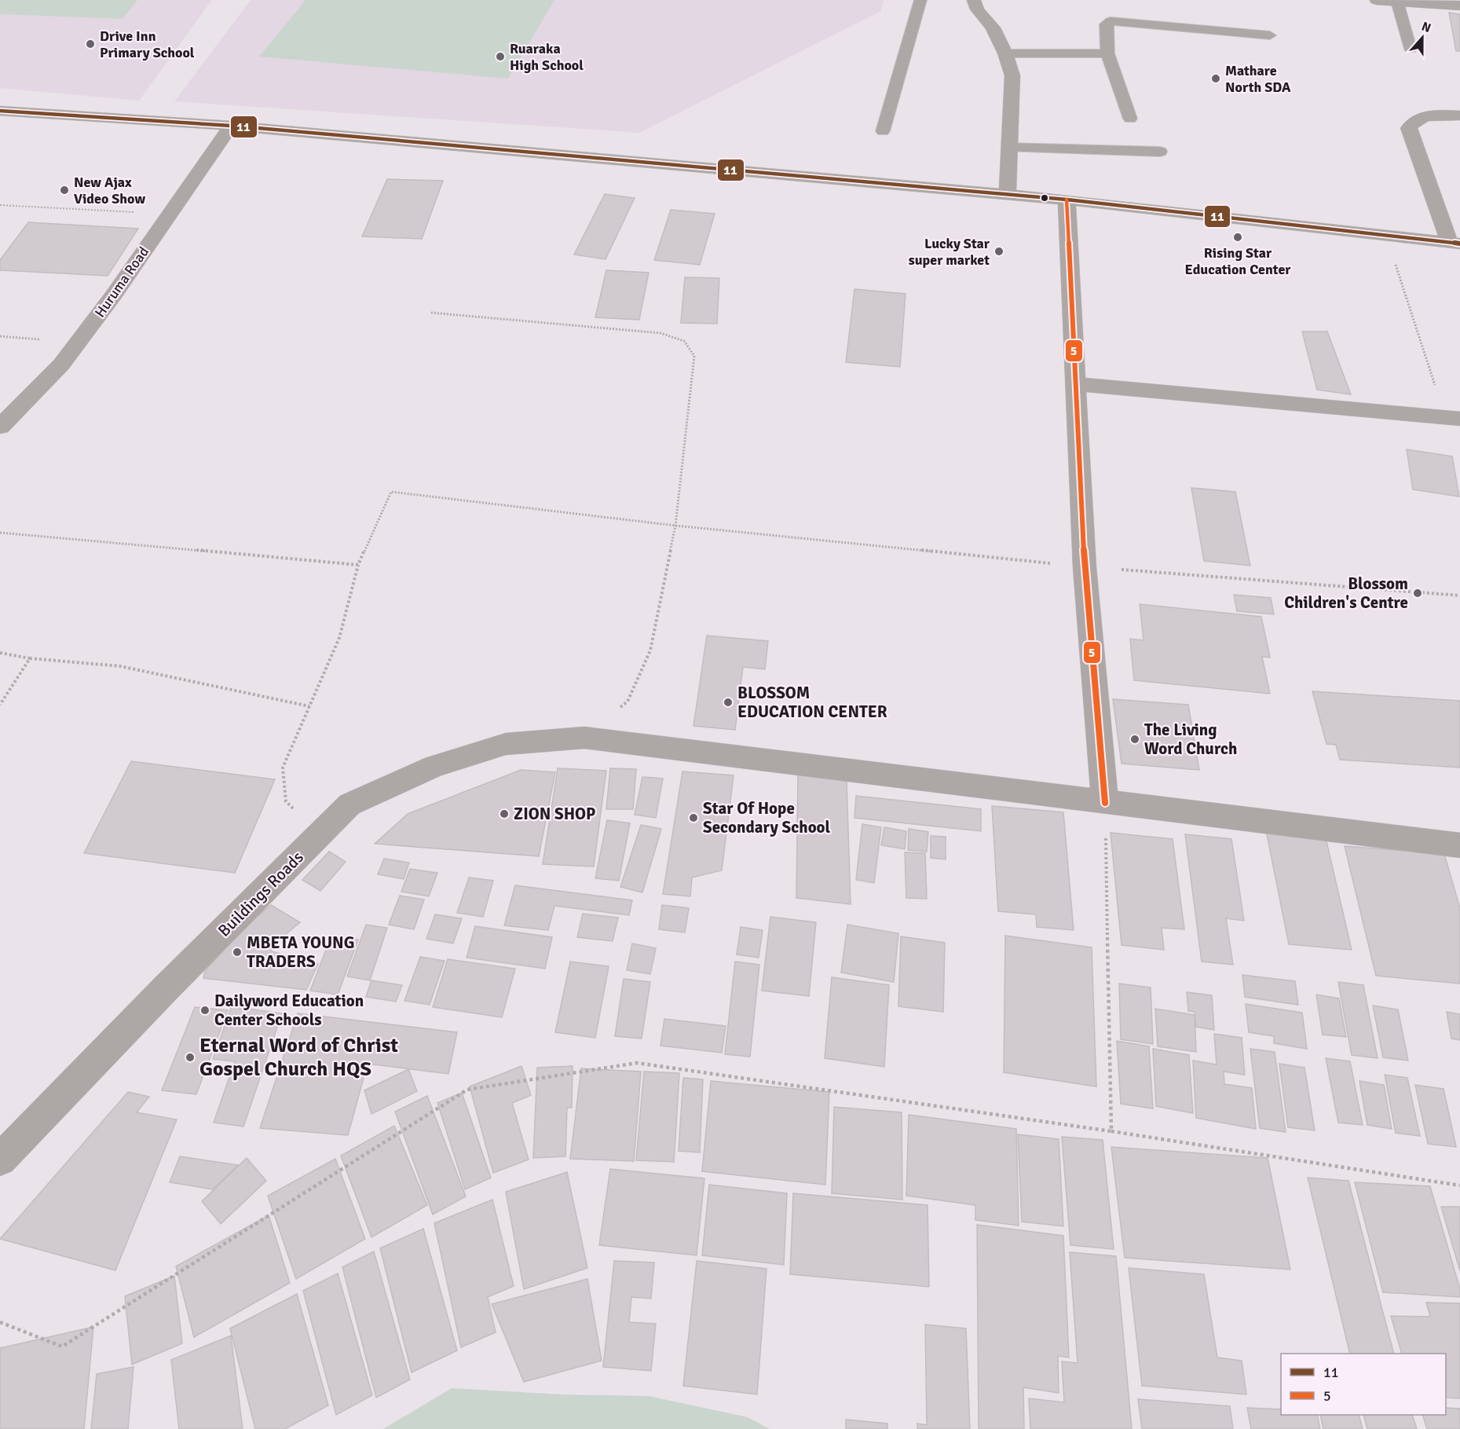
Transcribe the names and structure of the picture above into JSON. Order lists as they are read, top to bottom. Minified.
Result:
{"streets":{"street":["Huruma Road","Buildings Roads"]},"places":["Drive Inn Primary School","Ruaraka High School","Mathare North SDA","New Ajax Video Show","Rising Star Education Center","Lucky Star super market","Blossom Children's Centre","BLOSSOM EDUCATION CENTER","The Living Word Church","ZION SHOP","Star Of Hope Secondary School","MBETA YOUNG TRADERS","Dailyword Education Center Schools","Eternal Word of Christ Gospel Church HQS"],"lines":["transit line 11","transit line 5"],"legend":["11","5"],"north":"top"}
